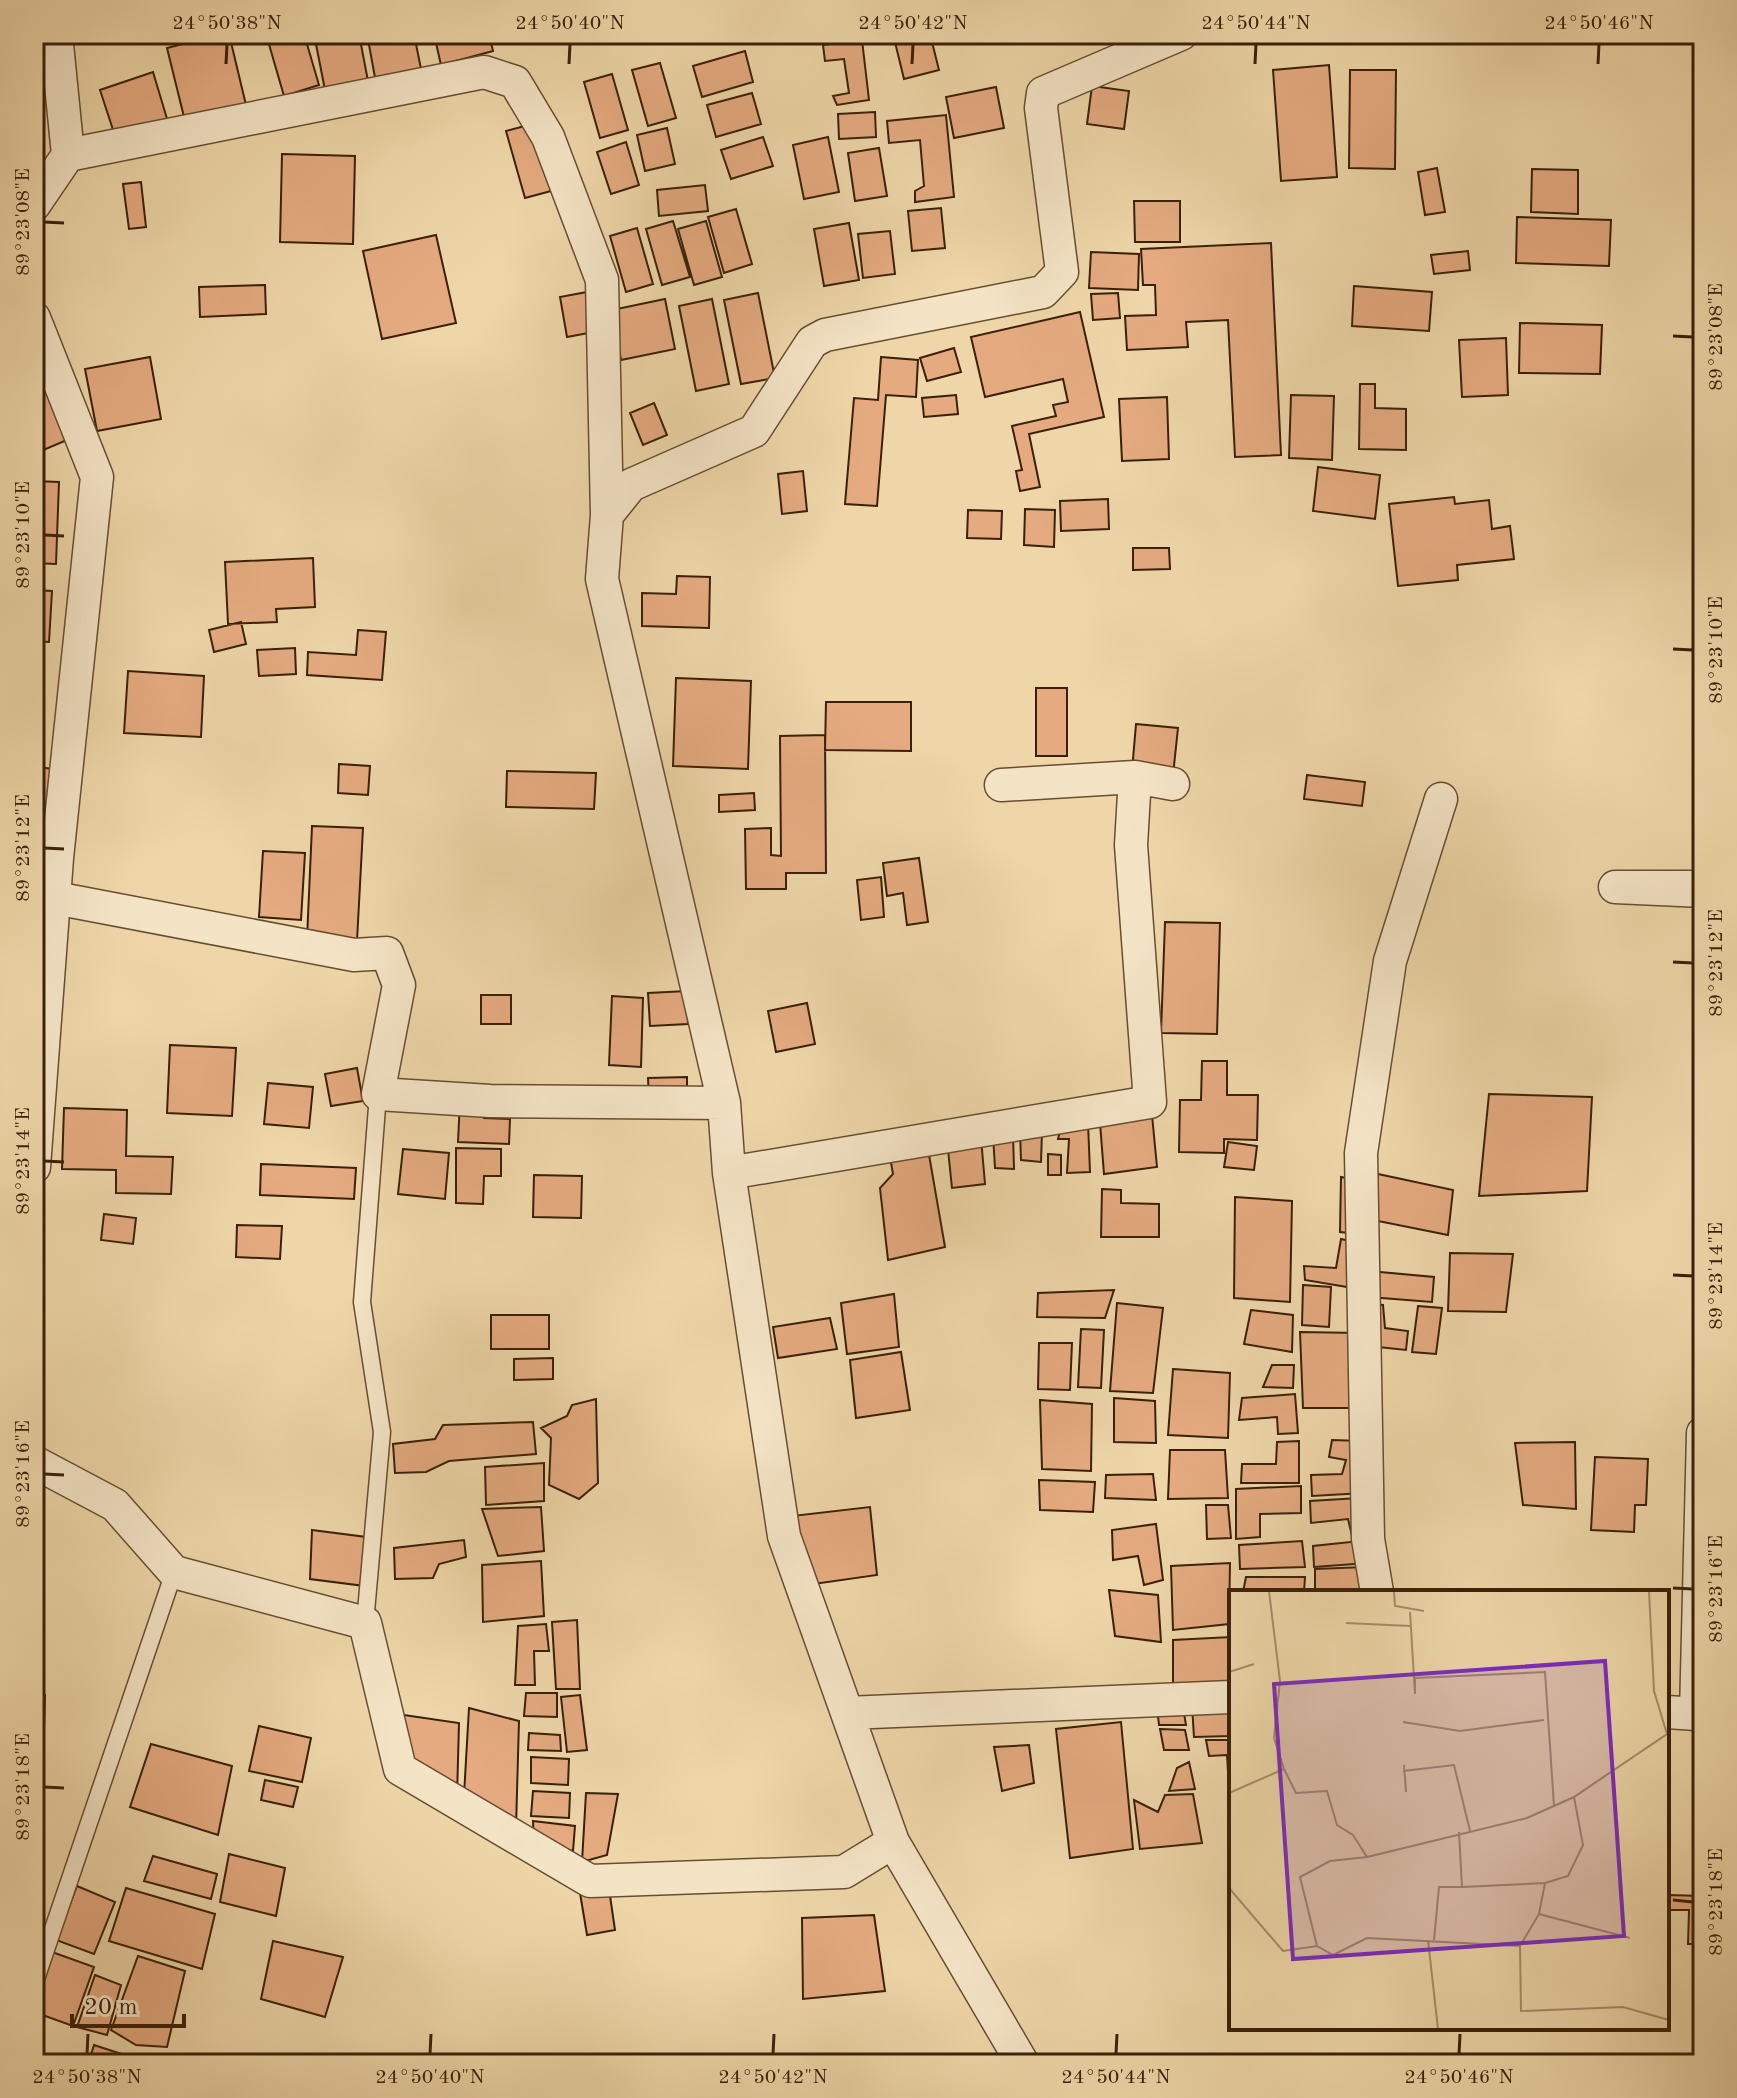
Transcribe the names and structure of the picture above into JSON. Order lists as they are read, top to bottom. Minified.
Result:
{"scale_bar":"20 m","coordinates":["24°50'38\"N","24°50'40\"N","24°50'42\"N","24°50'44\"N","24°50'46\"N","89°23'08\"E","89°23'10\"E","89°23'12\"E","89°23'14\"E","89°23'16\"E","89°23'18\"E"]}
